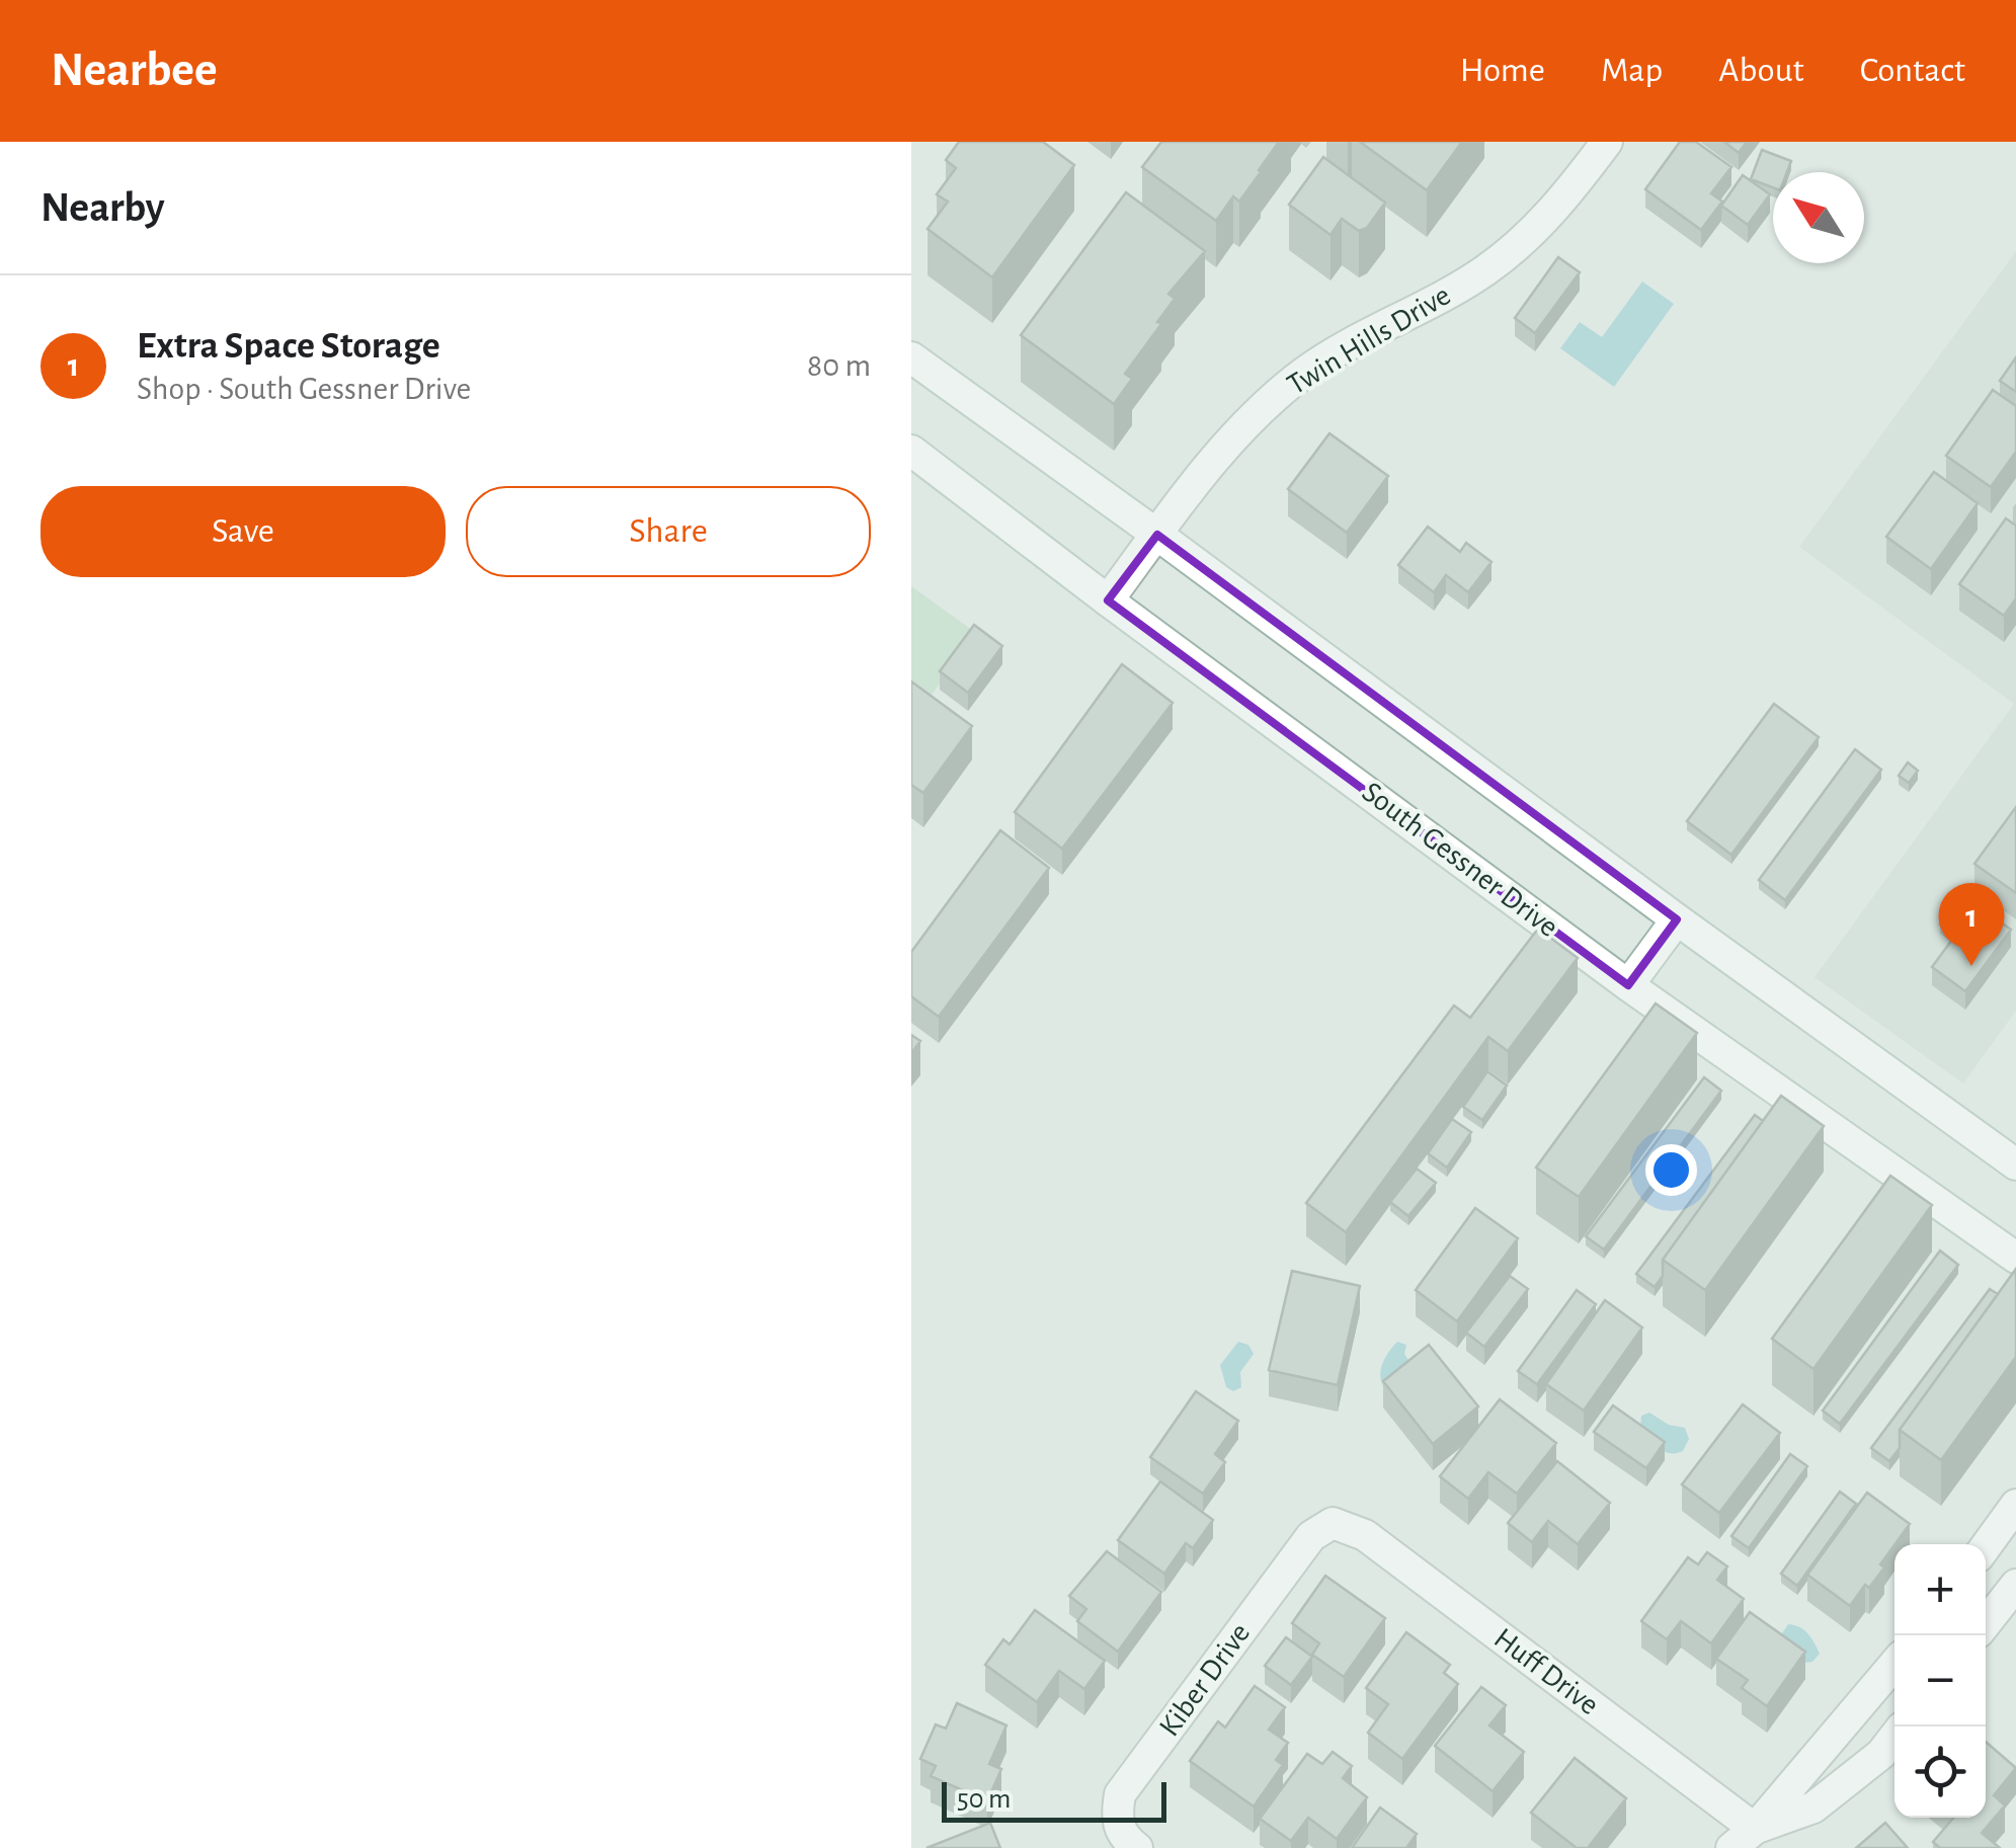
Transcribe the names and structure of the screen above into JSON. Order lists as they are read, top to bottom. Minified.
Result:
{"streets":{"main road":["Twin Hills Drive","South Gessner Drive","Huff Drive","Kiber Drive"]},"crossings":[["Twin Hills Drive","South Gessner Drive"],["Huff Drive","Kiber Drive"]],"scale_bar":"50 m","north":"top left","page":{"header":"Nearbee","nav":["Home","Map","About","Contact"],"heading":"Nearby","list":[{"mark":"1","name":"Extra Space Storage","note":"Shop · South Gessner Drive","value":"80 m"}],"buttons":["Save","Share"],"pins":"1","map_buttons":["+","−"],"scale":"50 m"}}
